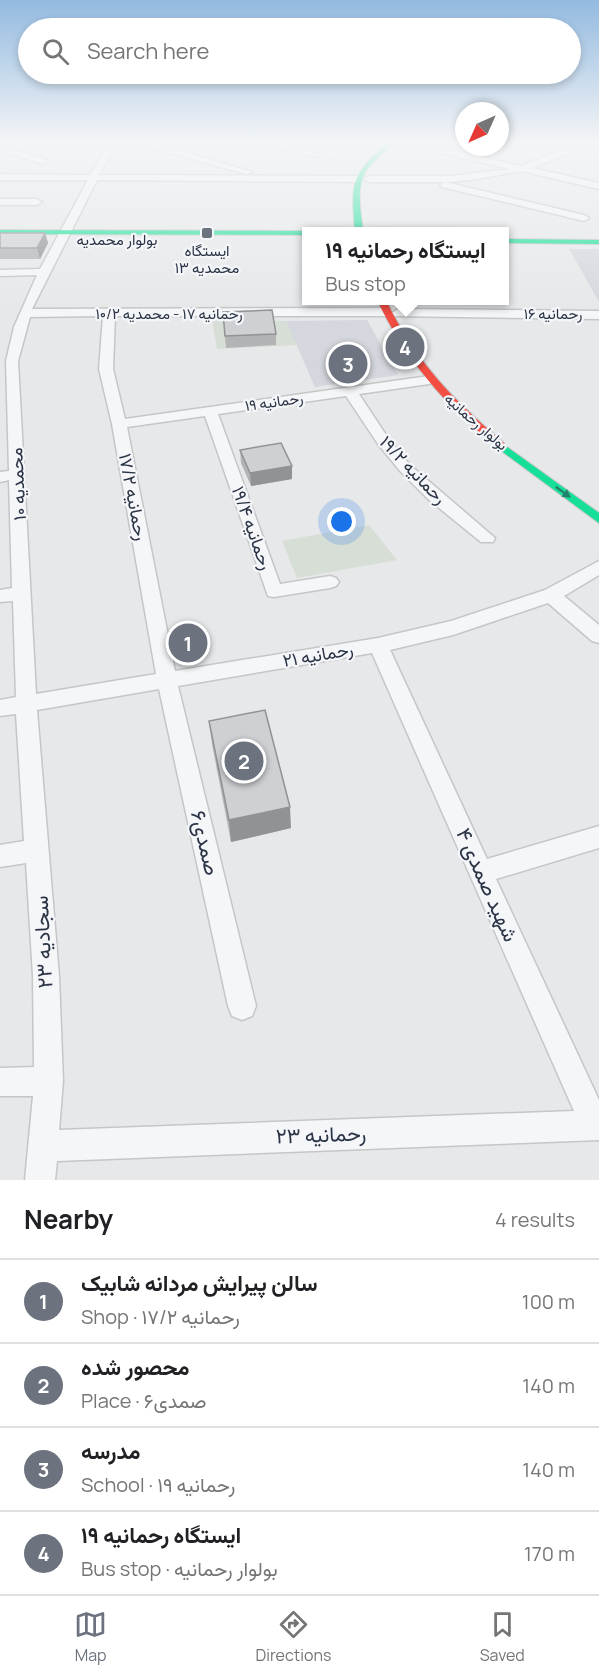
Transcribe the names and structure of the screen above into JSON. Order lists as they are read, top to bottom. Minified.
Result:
{"streets":{"main road":["بولوار محمدیه","بولوار رحمانیه"],"street":["رحمانیه ۱۷ - محمدیه ۱۰/۲","رحمانیه ۱۶","رحمانیه ۱۹","رحمانیه ۱۹/۲","محمدیه ۱۰","رحمانیه ۱۷/۲","رحمانیه ۱۹/۴","رحمانیه ۲۱","صمدی۶","شهید صمدی ۴","سجادیه ۲۳","رحمانیه ۲۳"]},"crossings":[["بولوار محمدیه","محمدیه ۱۰"],["رحمانیه ۱۷ - محمدیه ۱۰/۲","رحمانیه ۱۶"],["رحمانیه ۱۷ - محمدیه ۱۰/۲","بولوار رحمانیه"],["رحمانیه ۱۷ - محمدیه ۱۰/۲","محمدیه ۱۰"],["رحمانیه ۱۷ - محمدیه ۱۰/۲","رحمانیه ۱۷/۲"],["رحمانیه ۱۶","بولوار رحمانیه"],["رحمانیه ۱۹","بولوار رحمانیه"],["رحمانیه ۱۹","رحمانیه ۱۹/۲"],["رحمانیه ۱۹","رحمانیه ۱۷/۲"],["رحمانیه ۱۹","رحمانیه ۱۹/۴"],["محمدیه ۱۰","رحمانیه ۲۱"],["محمدیه ۱۰","سجادیه ۲۳"],["رحمانیه ۱۷/۲","رحمانیه ۲۱"],["رحمانیه ۱۷/۲","صمدی۶"],["رحمانیه ۲۱","صمدی۶"],["رحمانیه ۲۱","شهید صمدی ۴"],["رحمانیه ۲۱","سجادیه ۲۳"],["شهید صمدی ۴","رحمانیه ۲۳"],["سجادیه ۲۳","رحمانیه ۲۳"]],"places":{"transit":["ایستگاه محمدیه ۱۳"]},"north":"bottom left","page":{"search":"Search here","popup":["ایستگاه رحمانیه ۱۹","Bus stop"],"pins":["4","3","1","2"],"heading":["Nearby","4 results"],"list":[{"mark":"1","name":"سالن پیرایش مردانه شابیک","note":"Shop · رحمانیه ۱۷/۲","value":"100 m"},{"mark":"2","name":"محصور شده","note":"Place · صمدی۶","value":"140 m"},{"mark":"3","name":"مدرسه","note":"School · رحمانیه ۱۹","value":"140 m"},{"mark":"4","name":"ایستگاه رحمانیه ۱۹","note":"Bus stop · بولوار رحمانیه","value":"170 m"}],"nav":["Map","Directions","Saved"]}}
